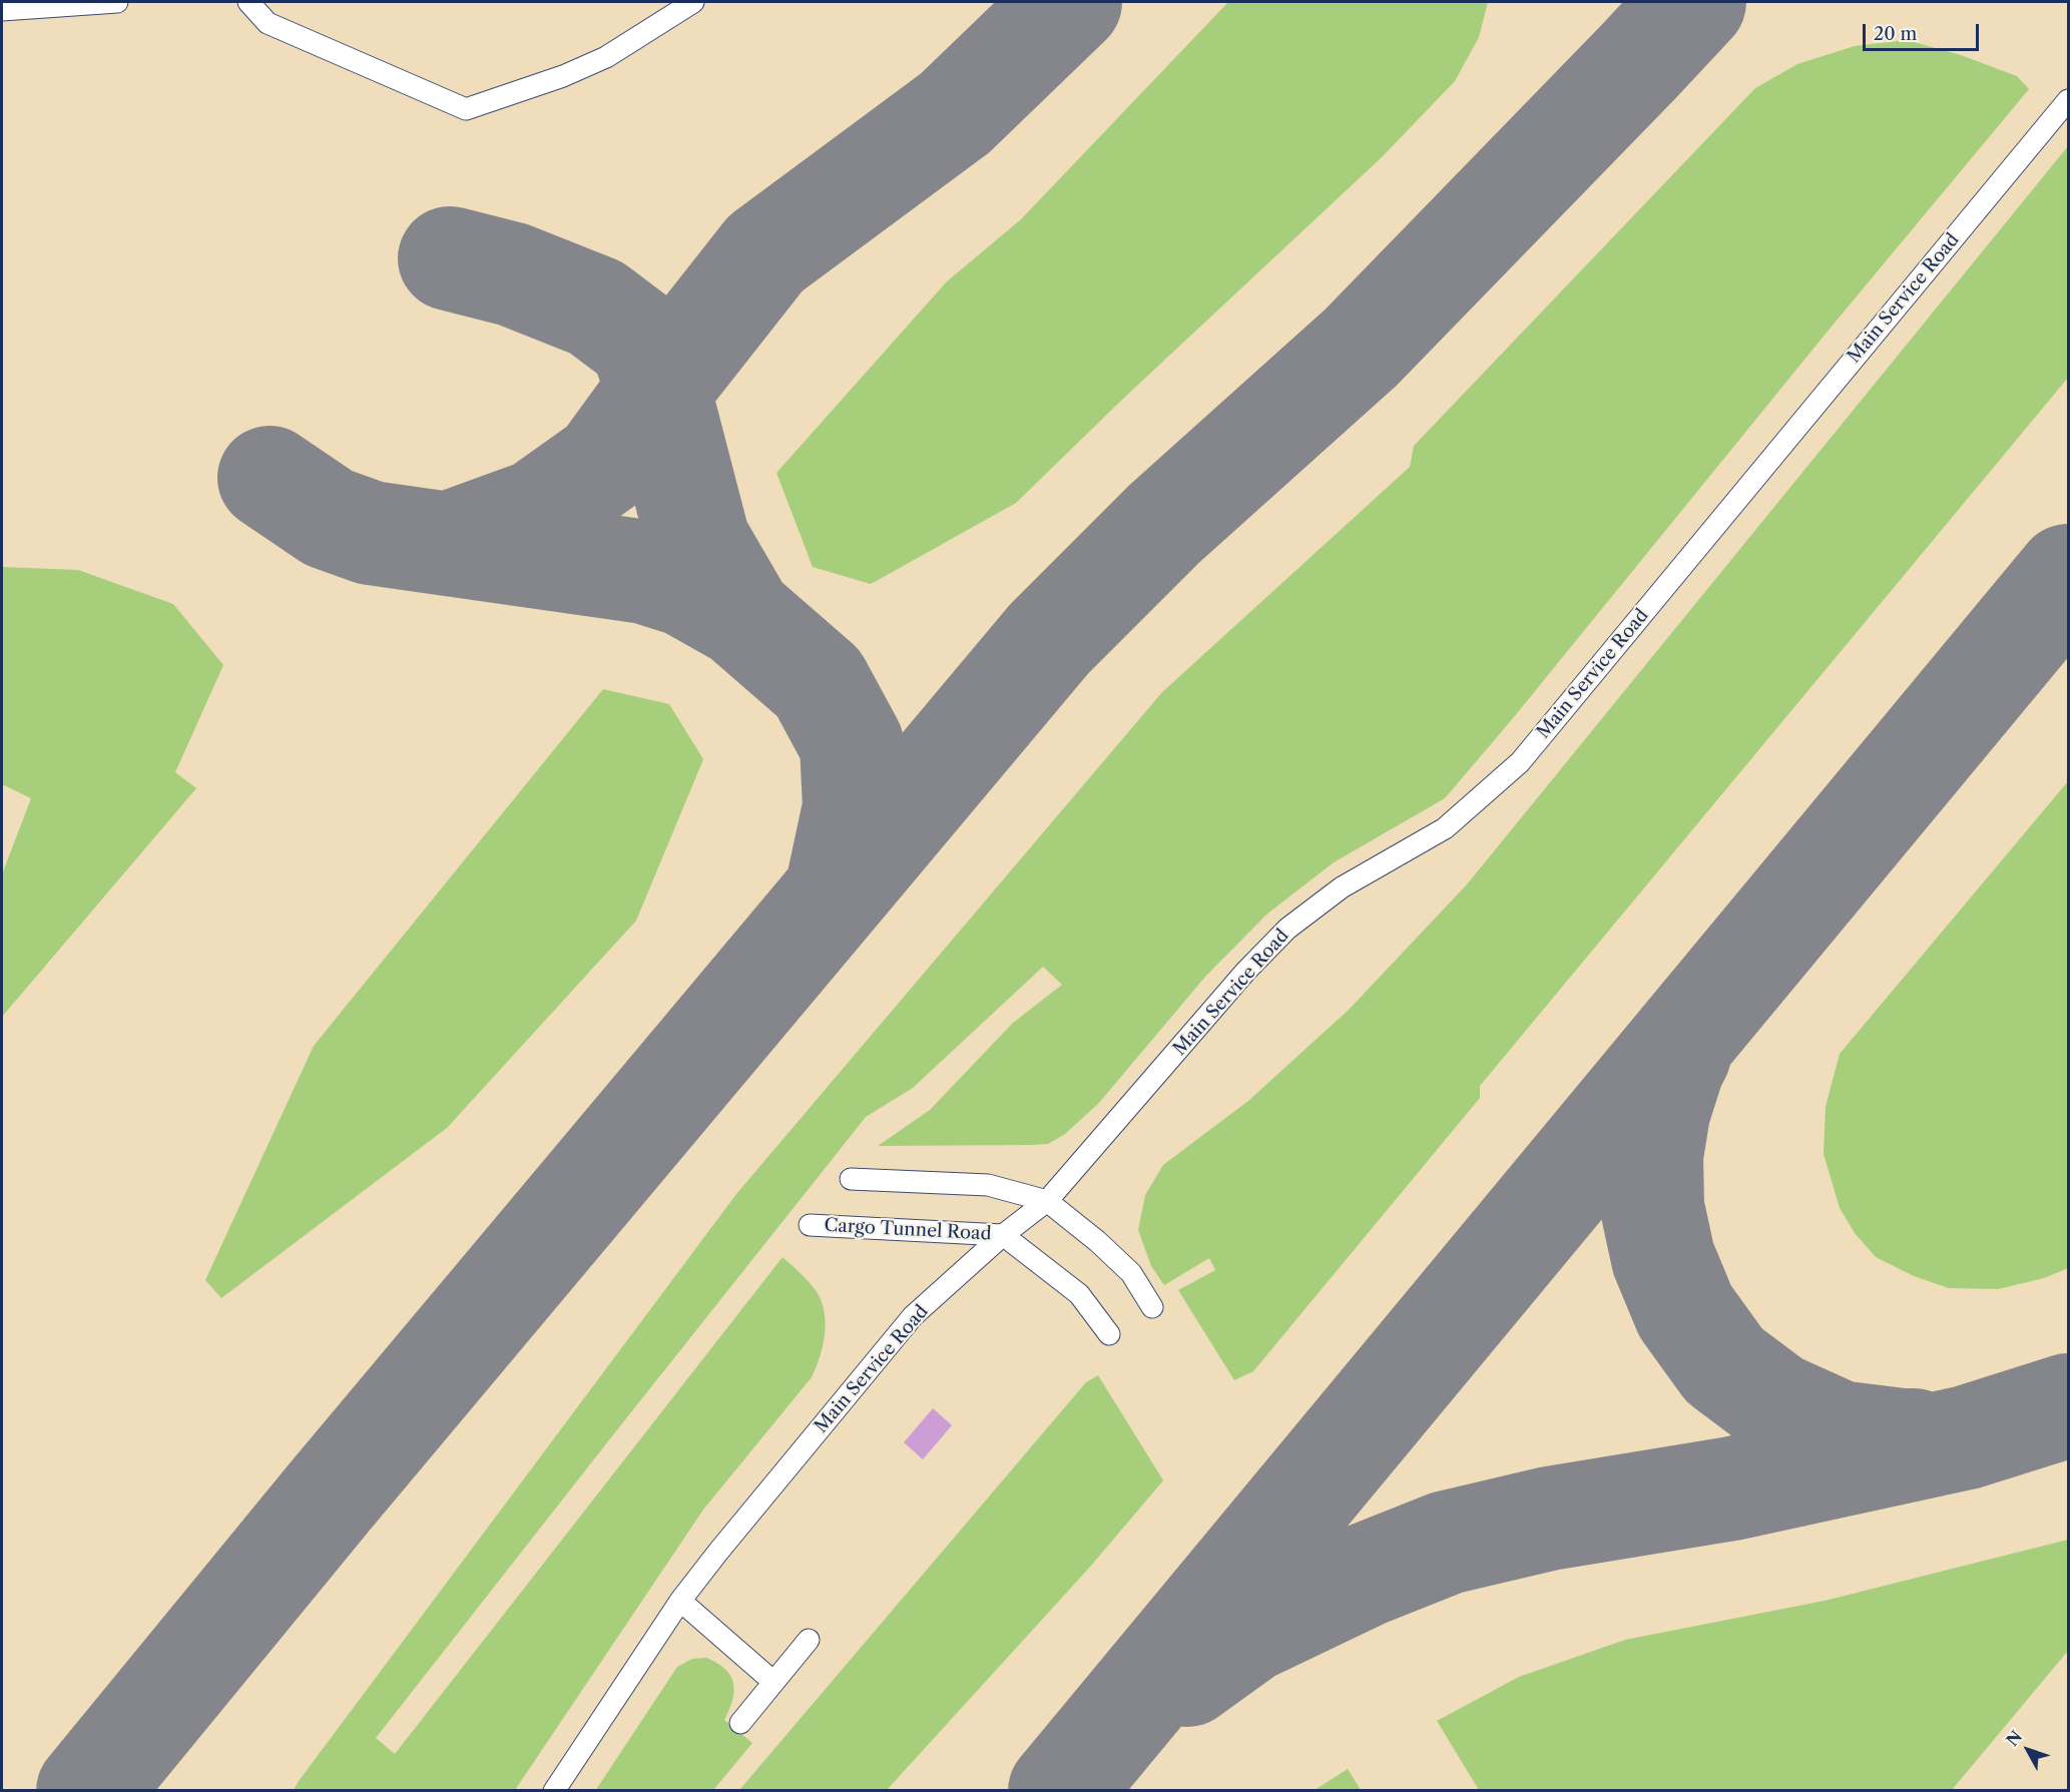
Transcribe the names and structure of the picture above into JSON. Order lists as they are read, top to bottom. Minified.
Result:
{"streets":{"lane":["Main Service Road","Cargo Tunnel Road"]},"crossings":[["Main Service Road","Cargo Tunnel Road"]],"scale_bar":"20 m","north":"top left"}
